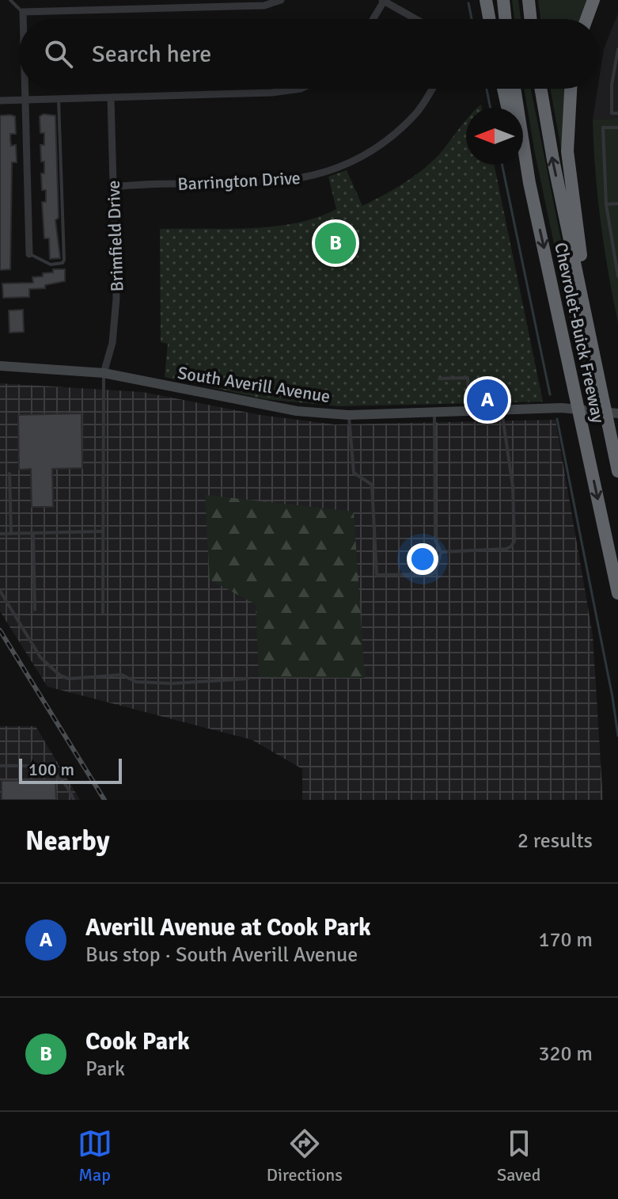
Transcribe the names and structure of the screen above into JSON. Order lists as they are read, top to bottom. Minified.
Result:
{"streets":{"highway":["Chevrolet-Buick Freeway"],"street":["Barrington Drive","Brimfield Drive","South Averill Avenue"]},"crossings":[["Barrington Drive","Brimfield Drive"],["Brimfield Drive","South Averill Avenue"]],"scale_bar":"100 m","north":"left","page":{"search":"Search here","pins":["B","A"],"scale":"100 m","heading":["Nearby","2 results"],"list":[{"mark":"A","name":"Averill Avenue at Cook Park","note":"Bus stop · South Averill Avenue","value":"170 m"},{"mark":"B","name":"Cook Park","note":"Park","value":"320 m"}],"nav":["Map","Directions","Saved"]}}
